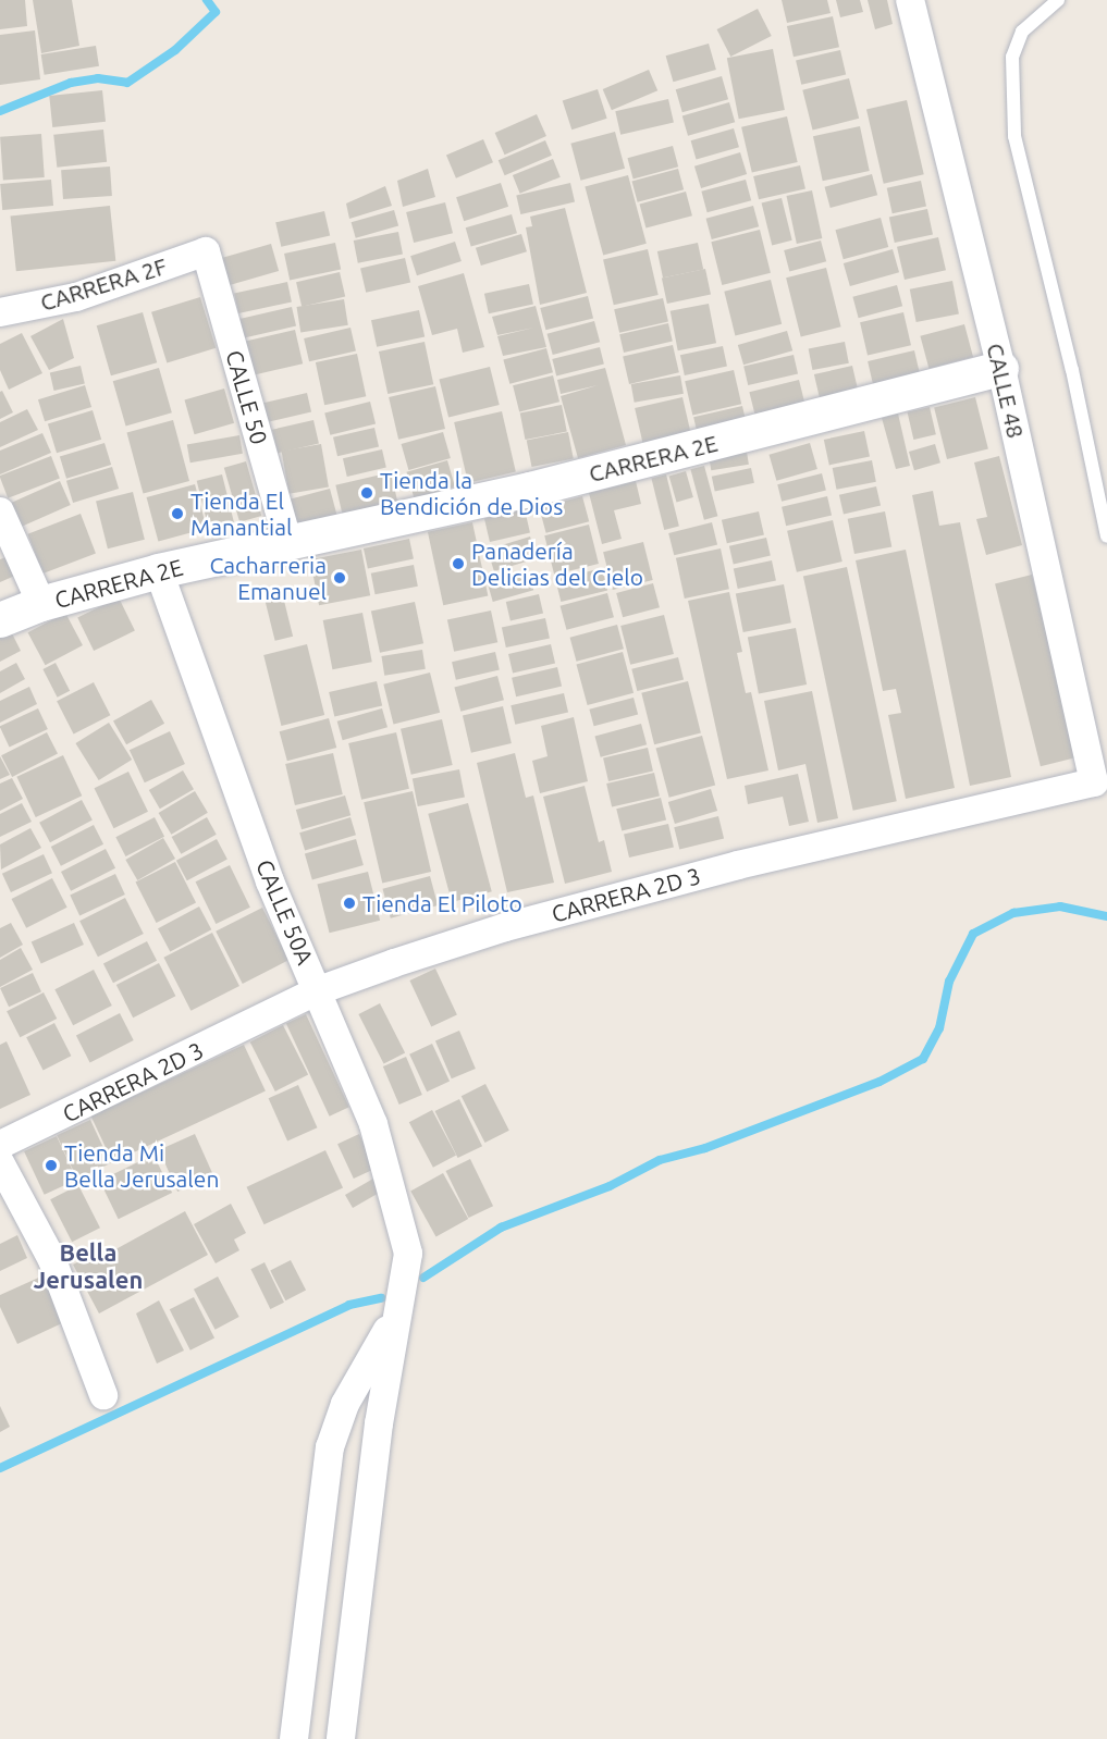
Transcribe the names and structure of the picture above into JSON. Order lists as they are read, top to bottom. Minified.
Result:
{"streets":{"street":["CARRERA 2F","CALLE 48","CALLE 50","CARRERA 2E","CARRERA 2D 3","CALLE 50A"]},"crossings":[["CARRERA 2F","CALLE 50"],["CALLE 48","CARRERA 2E"],["CALLE 48","CARRERA 2D 3"],["CALLE 50","CARRERA 2E"],["CARRERA 2E","CALLE 50A"],["CARRERA 2D 3","CALLE 50A"]],"districts":["Bella Jerusalen"],"places":["Tienda la Bendición de Dios","Tienda El Manantial","Panadería Delicias del Cielo","Cacharreria Emanuel","Tienda El Piloto","Tienda Mi Bella Jerusalen"]}
